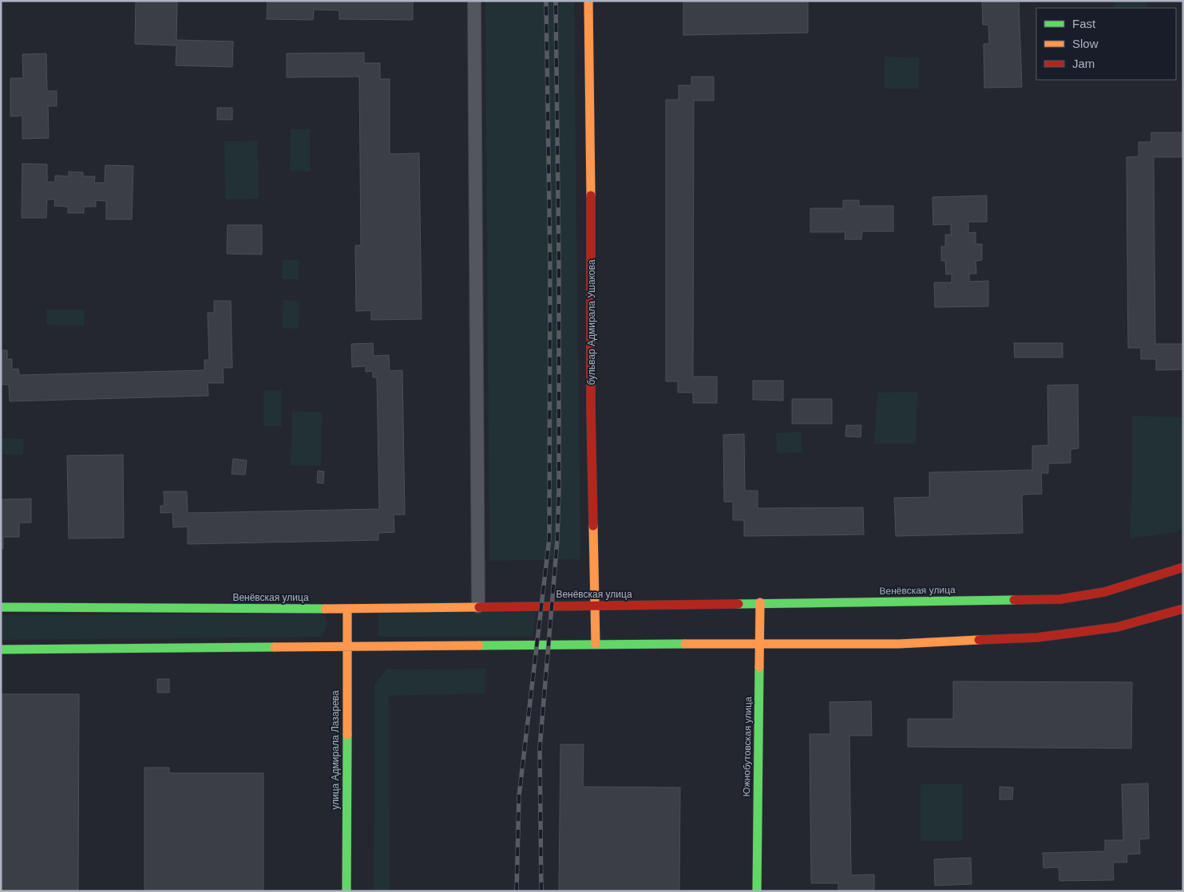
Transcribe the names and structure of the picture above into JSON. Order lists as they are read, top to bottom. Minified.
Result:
{"streets":{"main road":["бульвар Адмирала Ушакова","Венёвская улица","Южнобутовская улица","улица Адмирала Лазарева"]},"crossings":[["бульвар Адмирала Ушакова","Венёвская улица"],["Венёвская улица","Южнобутовская улица"],["Венёвская улица","улица Адмирала Лазарева"]],"legend":["Fast","Slow","Jam"]}
